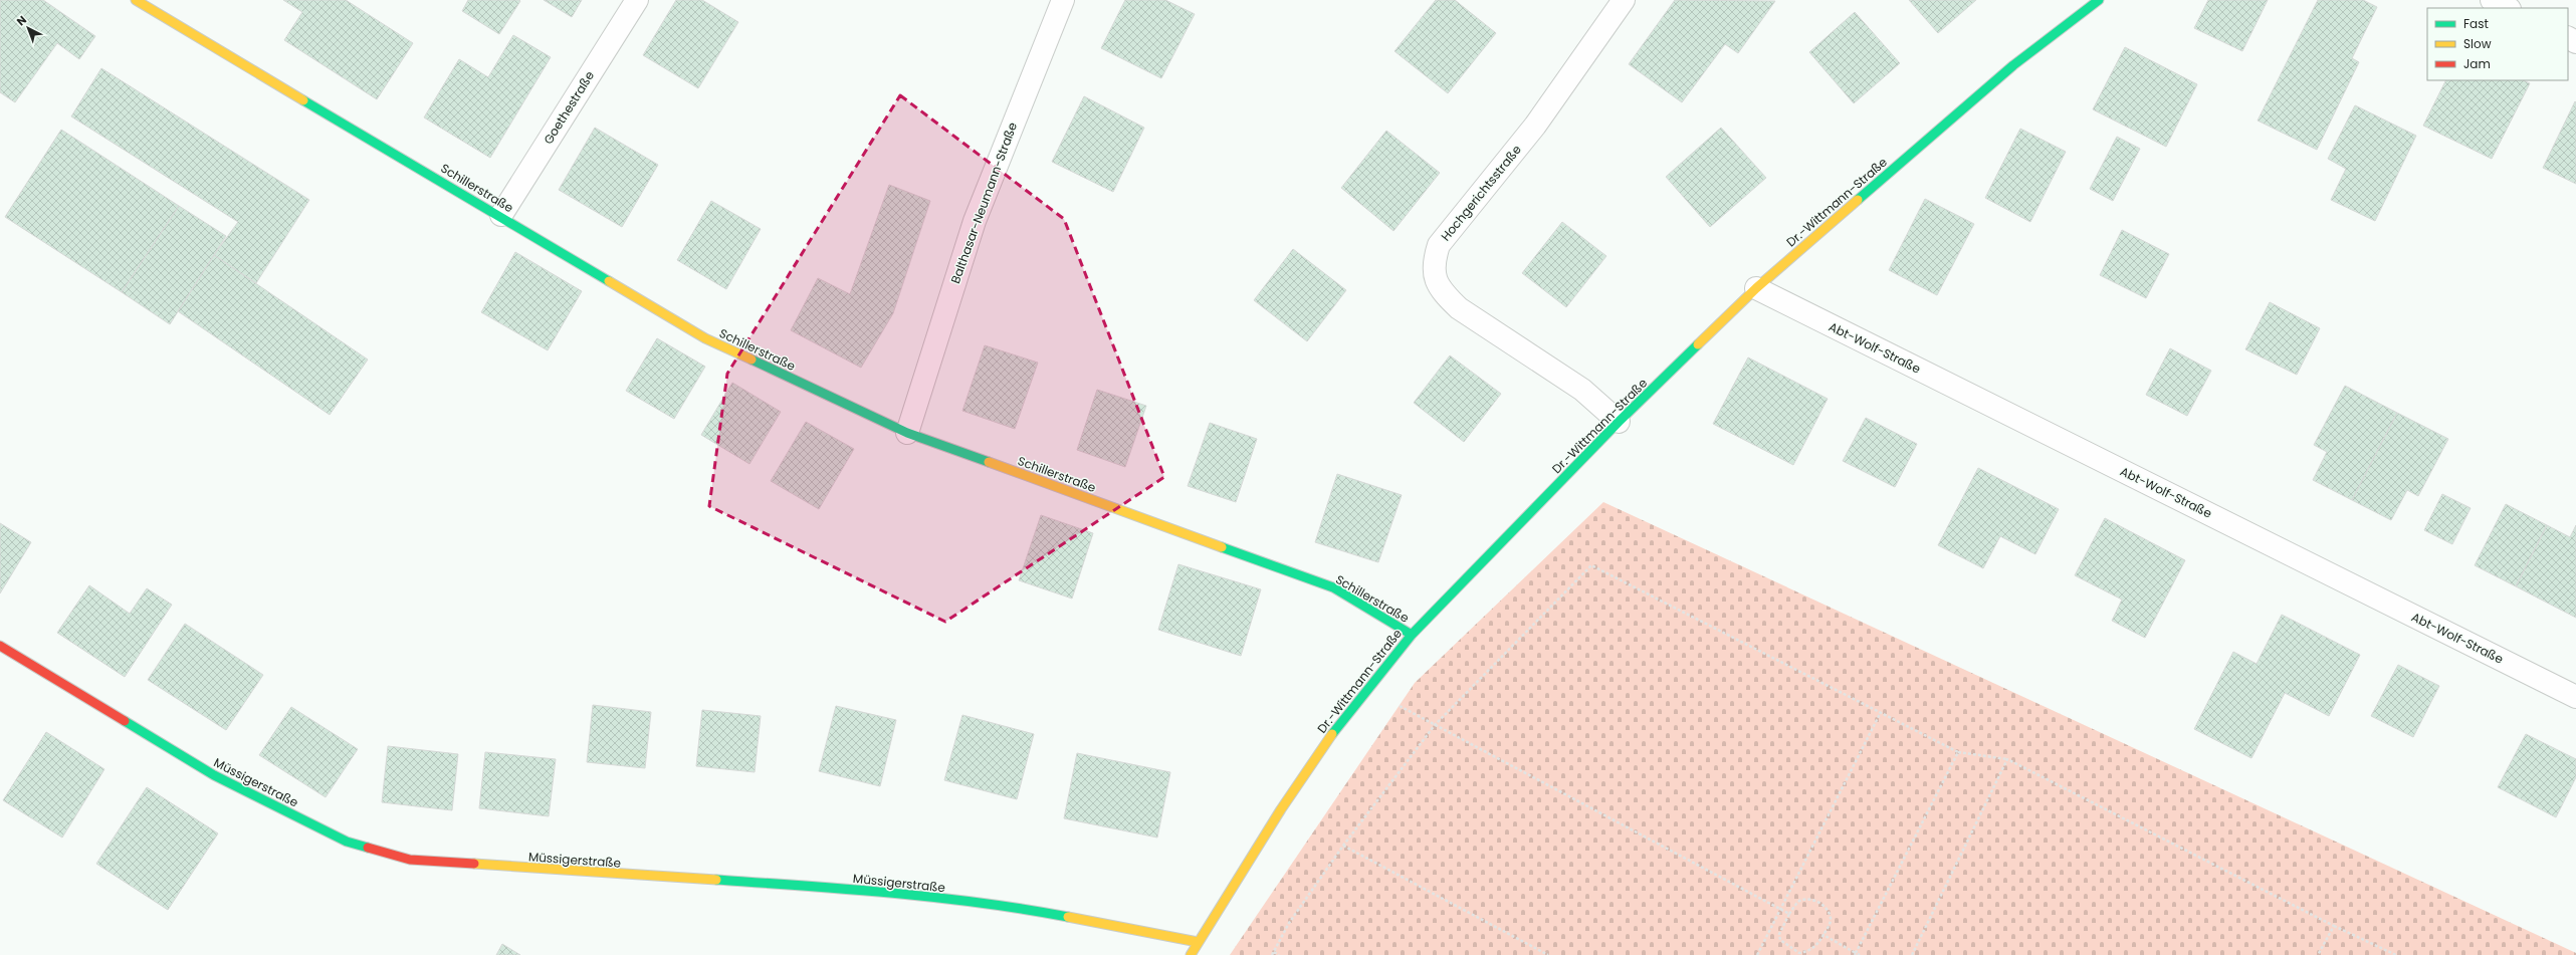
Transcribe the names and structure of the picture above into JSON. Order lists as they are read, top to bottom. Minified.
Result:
{"streets":{"street":["Goethestraße","Schillerstraße","Hochgerichtsstraße","Dr.-Wittmann-Straße","Balthasar-Neumann-Straße","Abt-Wolf-Straße","Müssigerstraße"]},"crossings":[["Goethestraße","Schillerstraße"],["Schillerstraße","Dr.-Wittmann-Straße"],["Schillerstraße","Balthasar-Neumann-Straße"],["Hochgerichtsstraße","Dr.-Wittmann-Straße"],["Dr.-Wittmann-Straße","Abt-Wolf-Straße"],["Dr.-Wittmann-Straße","Müssigerstraße"]],"legend":["Fast","Slow","Jam"],"north":"top left"}
